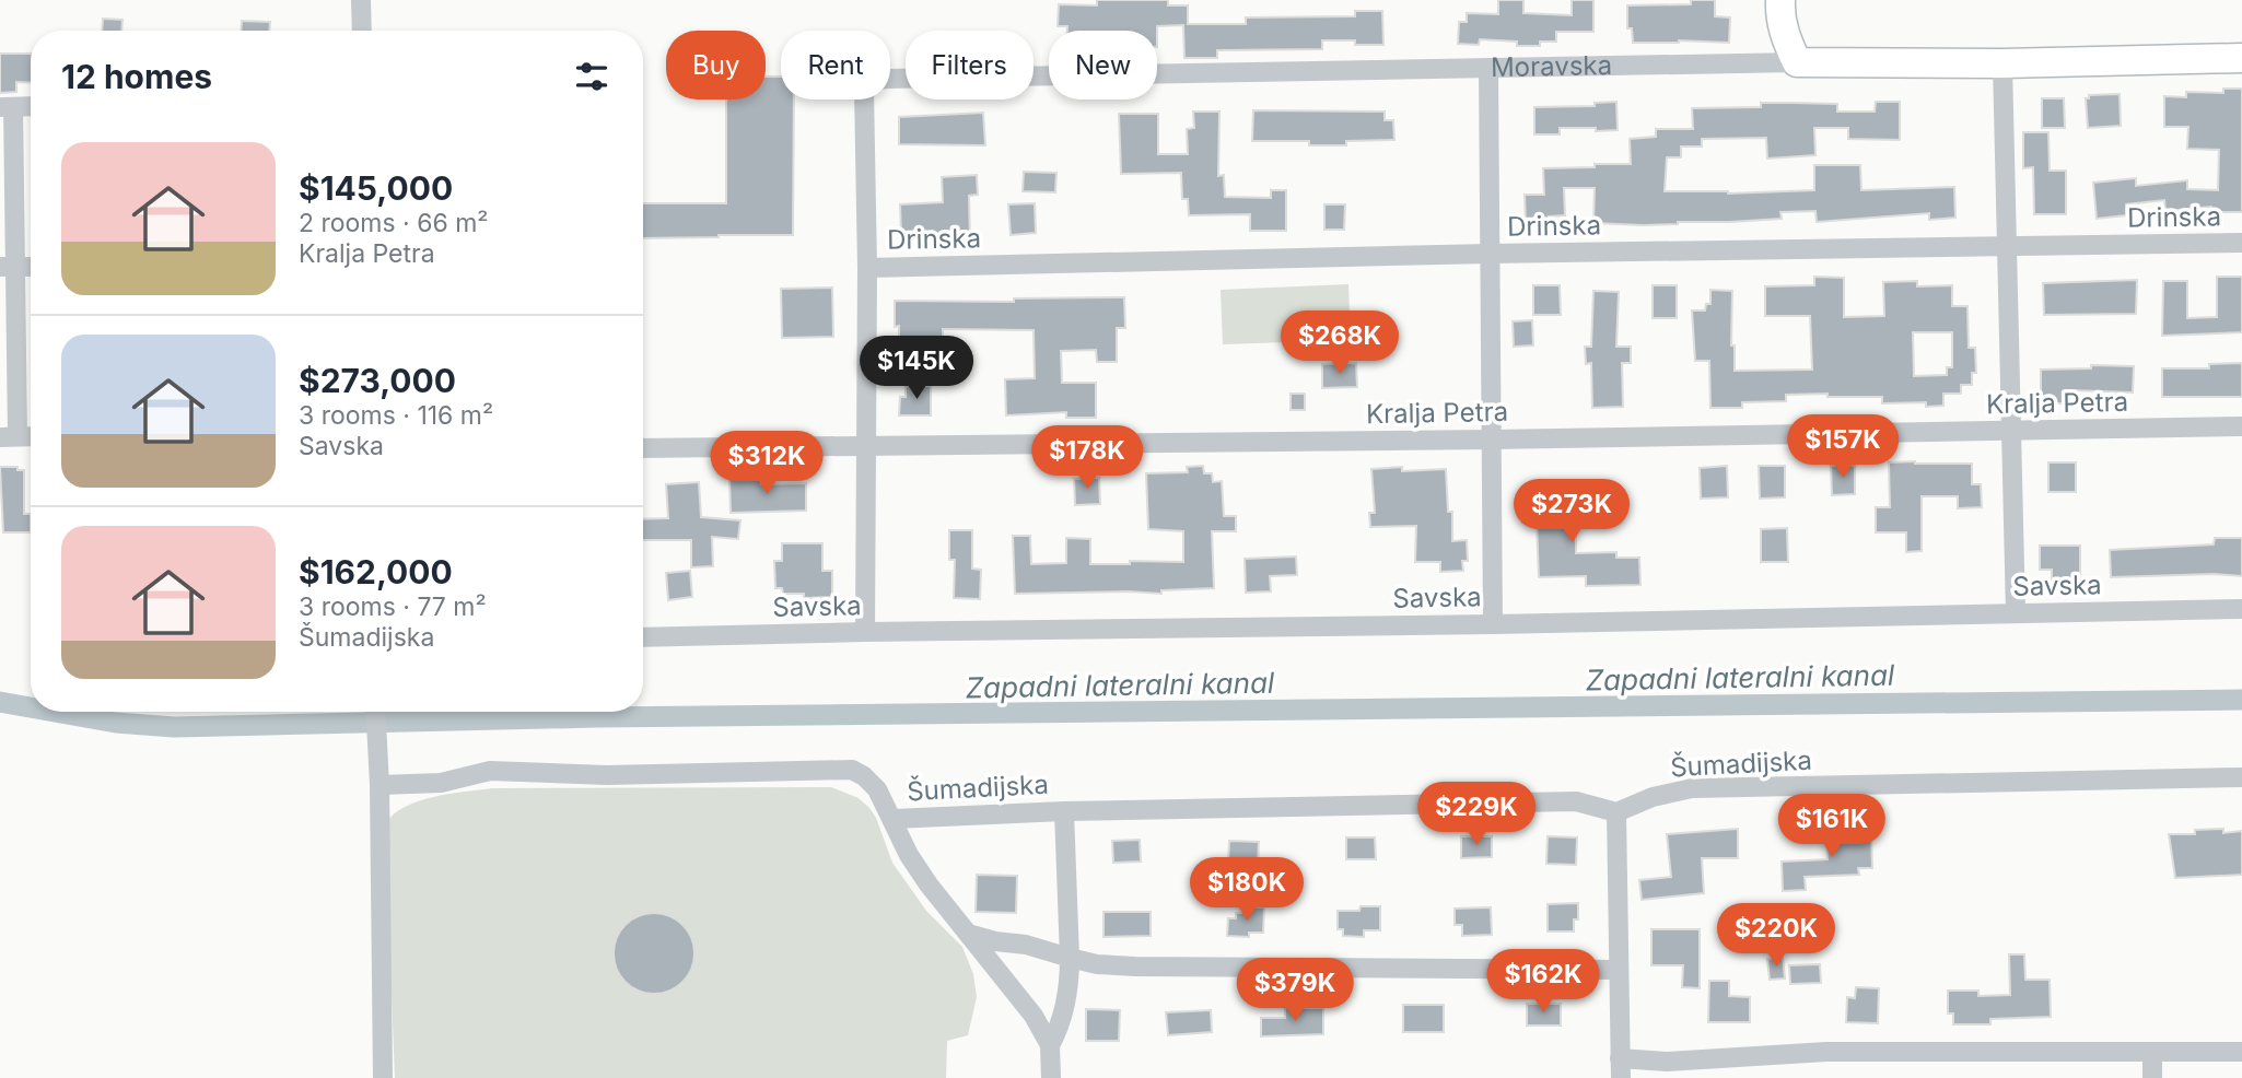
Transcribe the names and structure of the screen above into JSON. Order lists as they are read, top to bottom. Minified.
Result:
{"streets":{"street":["Moravska","Drinska","Kralja Petra","Savska","Šumadijska"]},"crossings":[["Moravska","Drinska"]],"water":["Zapadni lateralni kanal"],"page":{"chip":["Buy","Rent","Filters","New"],"heading":"12 homes","list":[{"name":"$145,000","note":"2 rooms · 66 m² · Kralja Petra"},{"name":"$273,000","note":"3 rooms · 116 m² · Savska"},{"name":"$162,000","note":"3 rooms · 77 m² · Šumadijska"}],"price":["$268K","$145K","$157K","$178K","$312K","$273K","$229K","$161K","$180K","$220K","$162K","$379K"]}}
